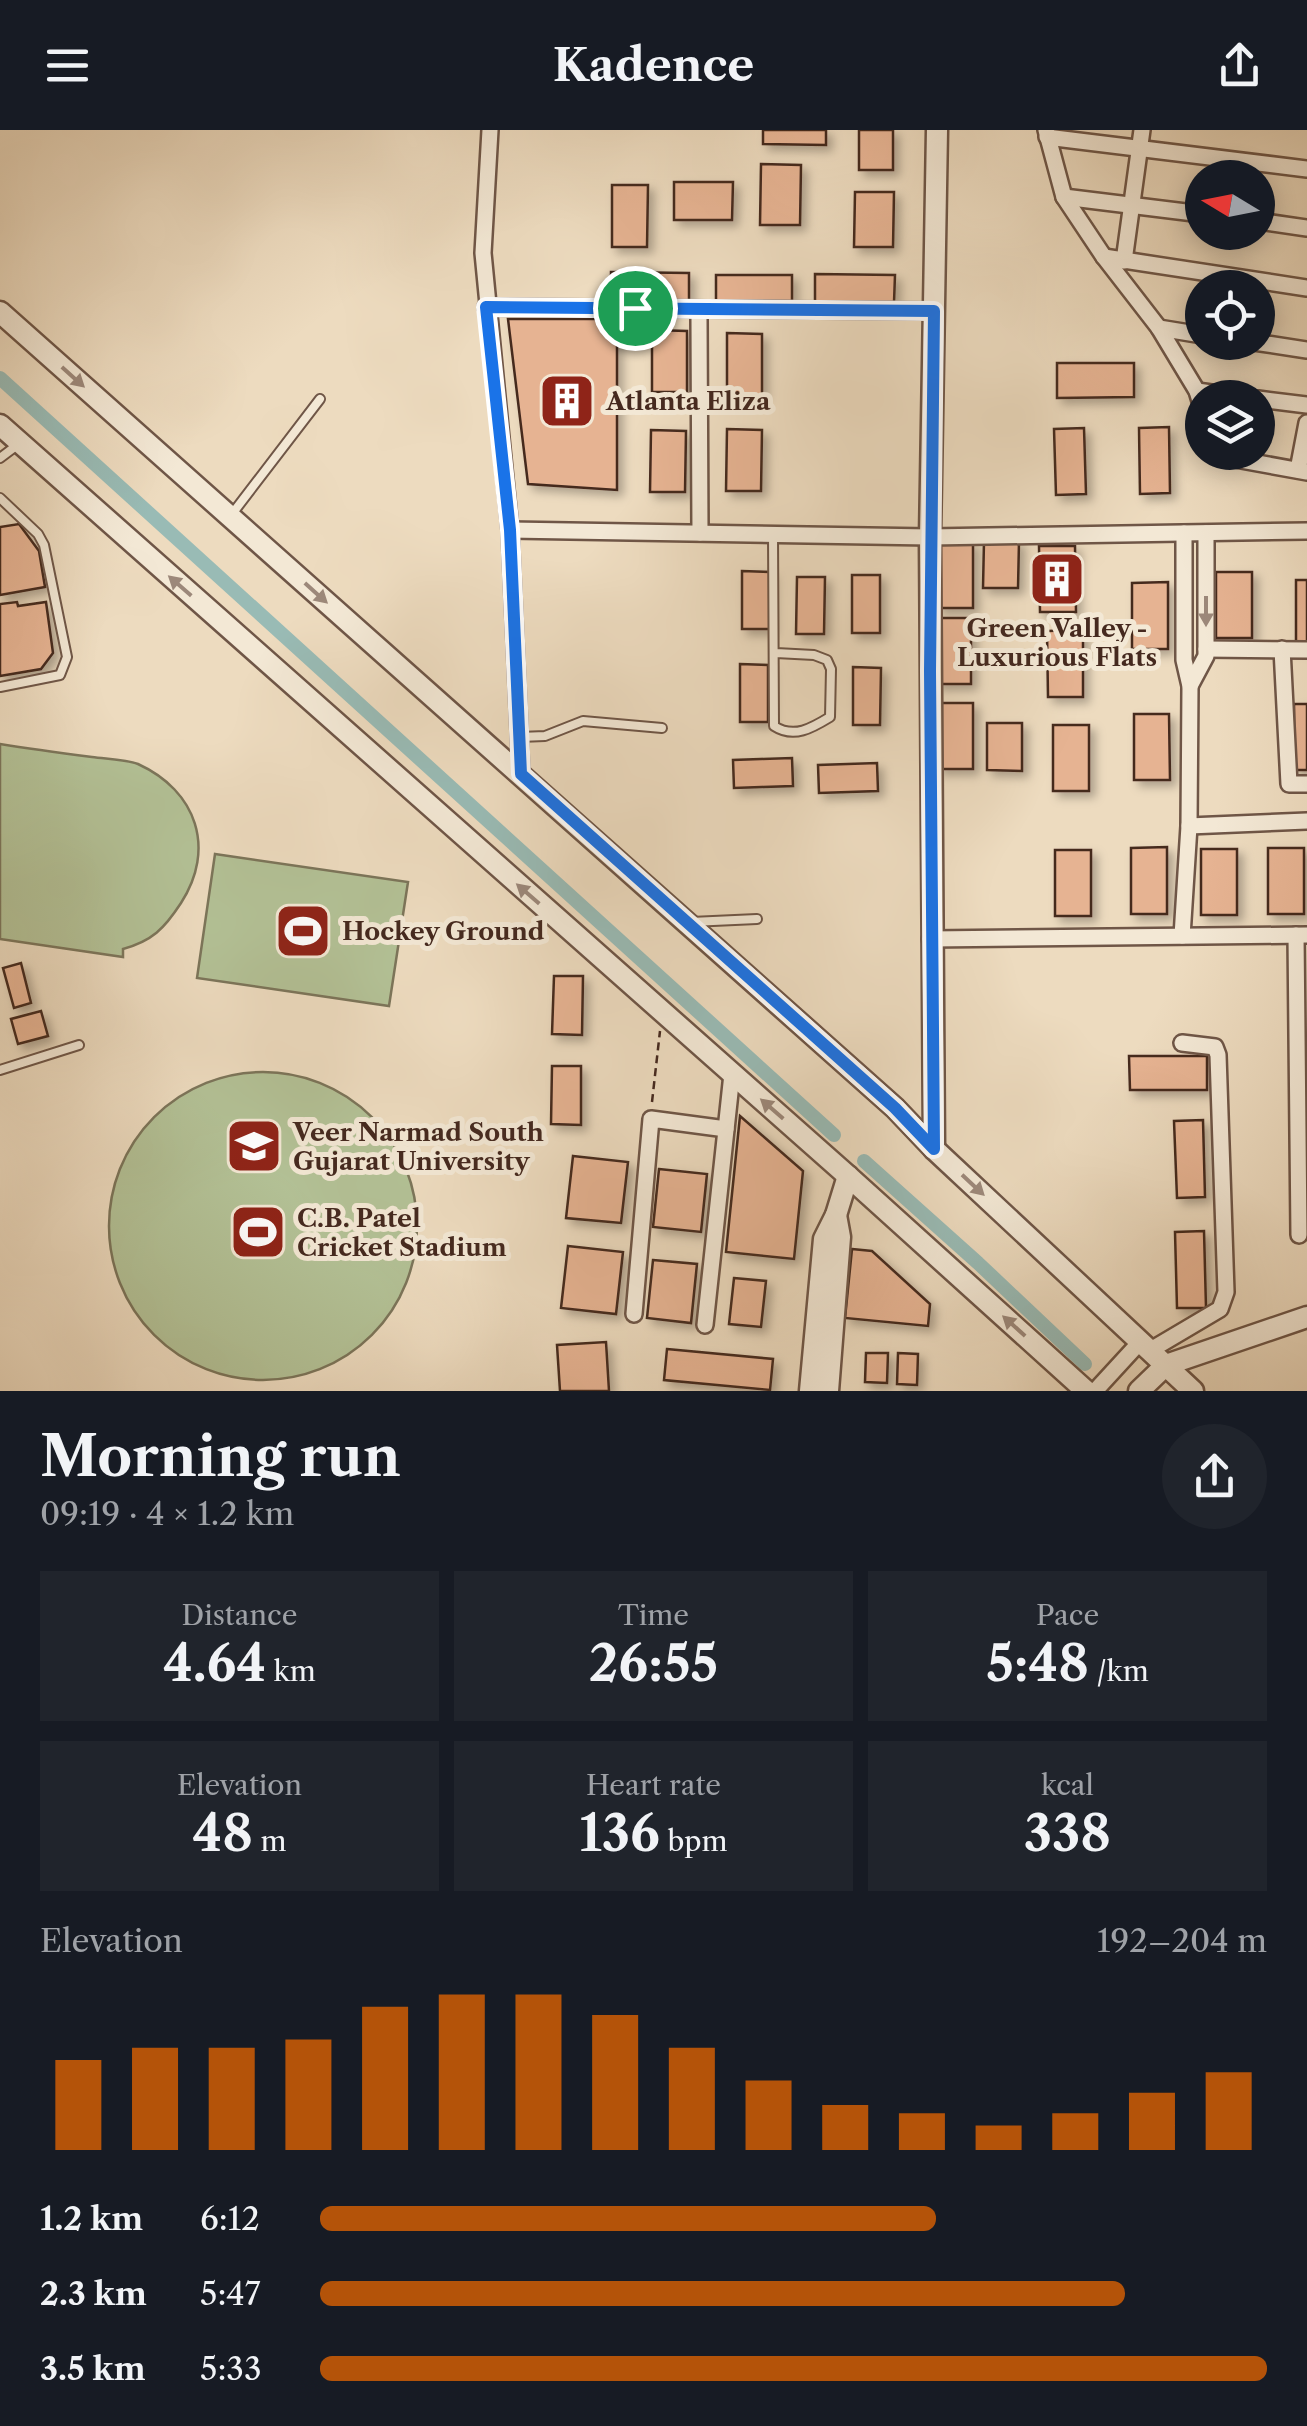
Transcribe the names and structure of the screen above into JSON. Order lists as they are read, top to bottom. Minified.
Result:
{"places":{"building":["Atlanta Eliza","Green Valley - Luxurious Flats"],"sports":["Hockey Ground","C.B. Patel Cricket Stadium"],"school or university":["Veer Narmad South Gujarat University"]},"north":"left","page":{"header":"Kadence","heading":["Morning run","09:19 · 4 × 1.2 km"],"stats":[["Distance","4.64 km"],["Time","26:55"],["Pace","5:48 /km"],["Elevation","48 m"],["Heart rate","136 bpm"],["kcal","338"]],"chart":["Elevation","192–204 m"],"list":[{"name":"1.2 km","note":"6:12"},{"name":"2.3 km","note":"5:47"},{"name":"3.5 km","note":"5:33"}]}}
